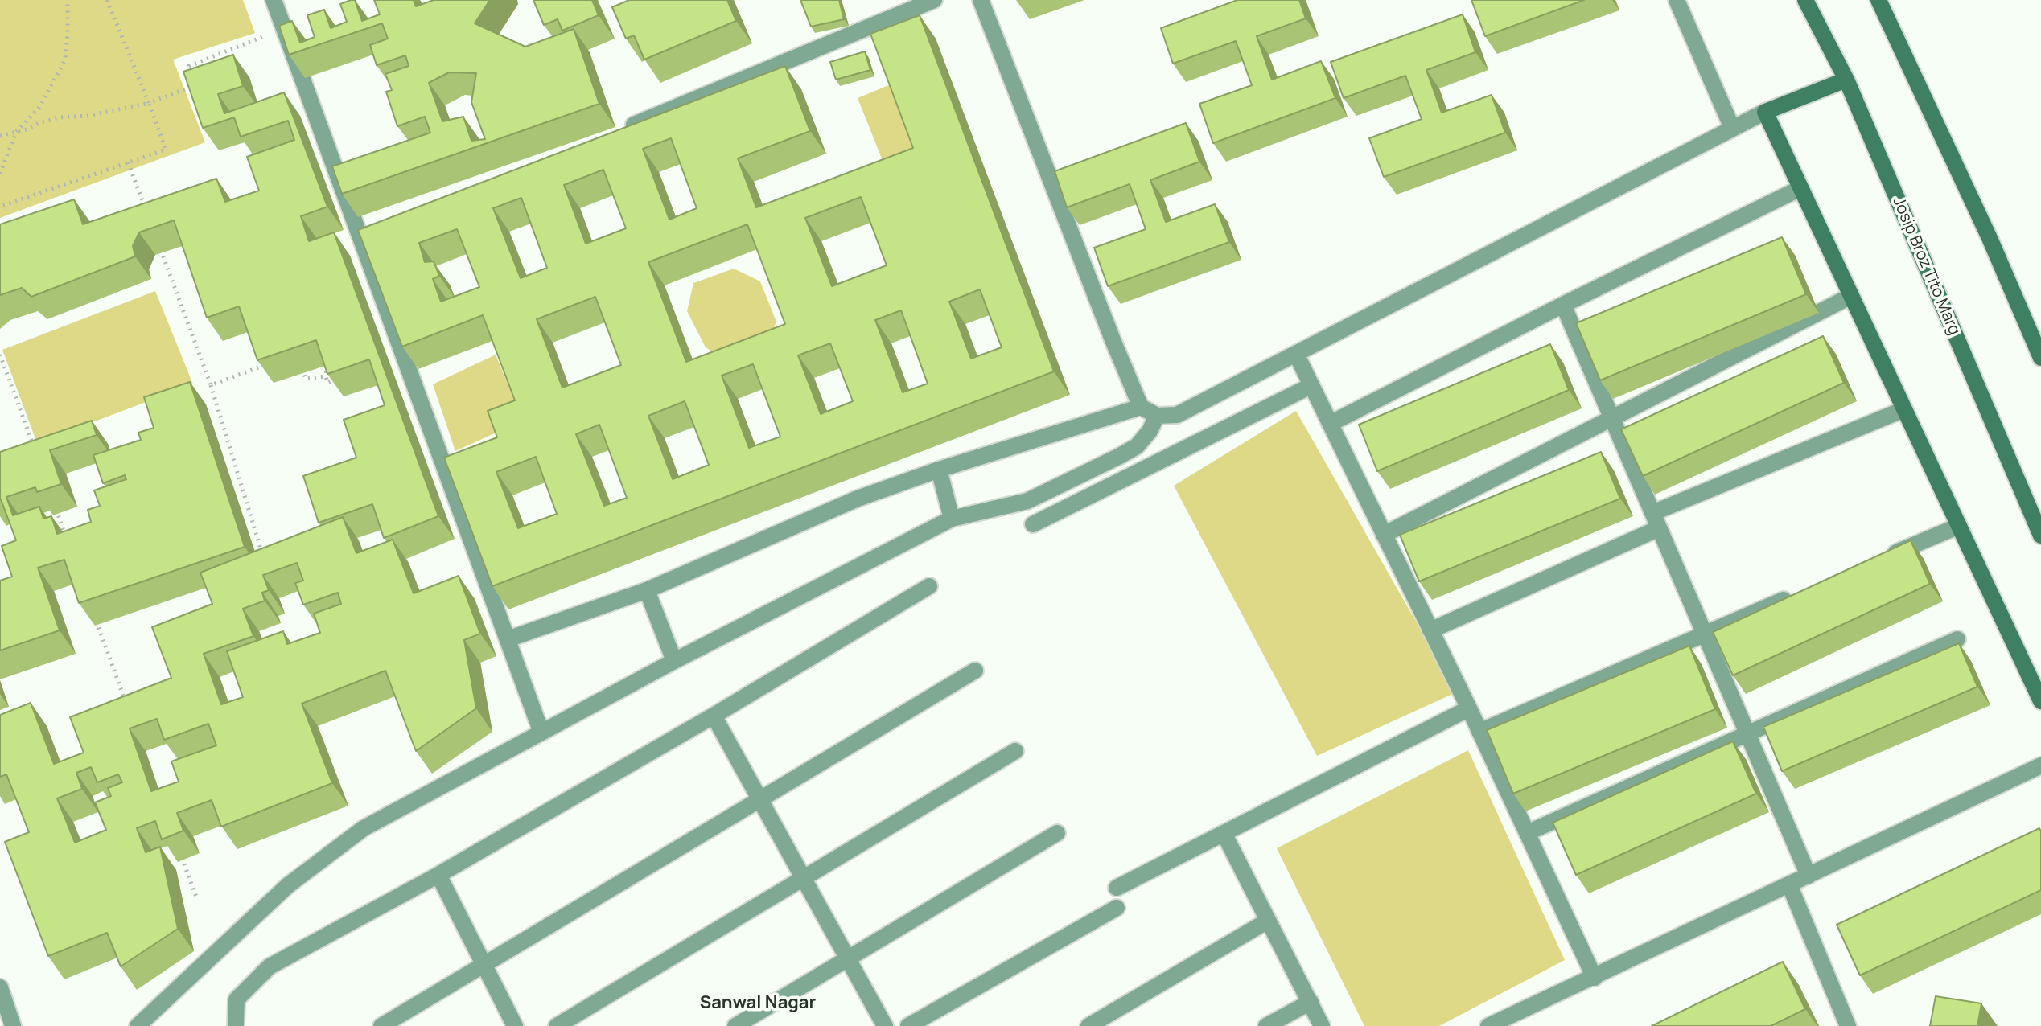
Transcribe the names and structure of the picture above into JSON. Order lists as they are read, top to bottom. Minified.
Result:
{"streets":{"main road":["Josip Broz Tito Marg"]},"districts":["Sanwal Nagar"]}
